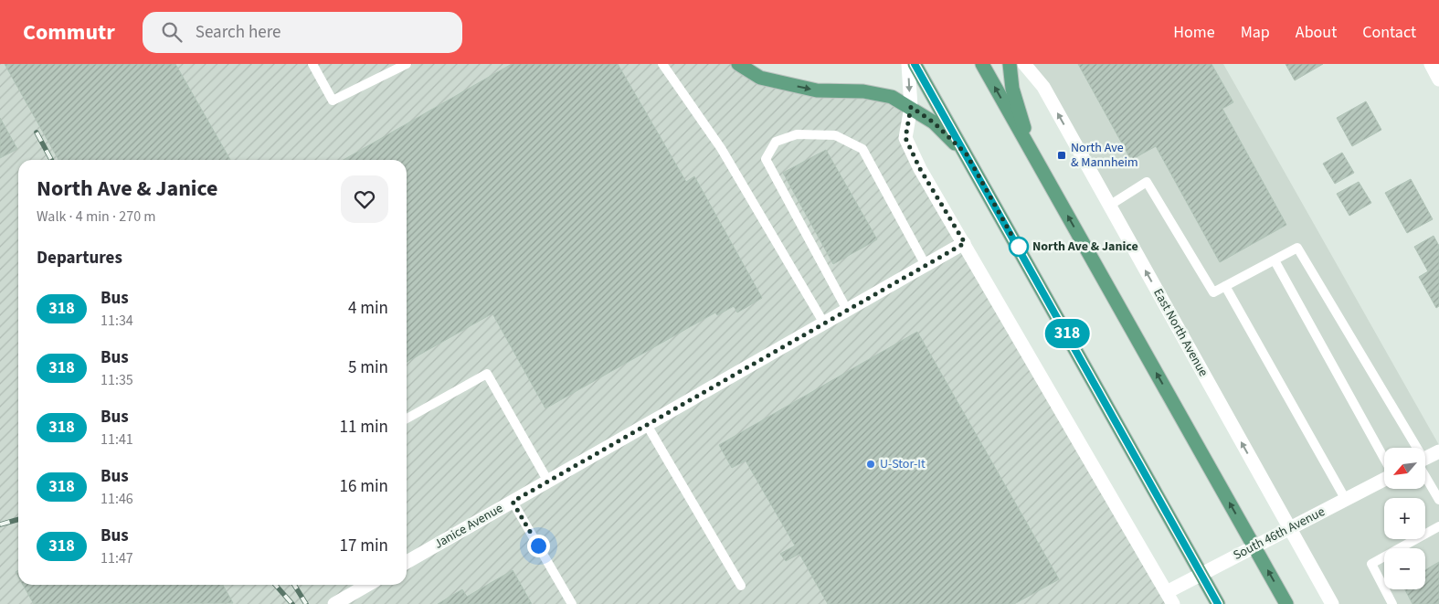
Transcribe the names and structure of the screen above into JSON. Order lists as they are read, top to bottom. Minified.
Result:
{"streets":{"street":["East North Avenue","Janice Avenue","South 46th Avenue"]},"crossings":[["East North Avenue","South 46th Avenue"]],"one_way":["East North Avenue"],"places":{"transit":["North Ave & Mannheim"],"other":["North Ave & Janice","U-Stor-It"]},"lines":["bus line 318"],"north":"bottom left","page":{"header":"Commutr","search":"Search here","nav":["Home","Map","About","Contact"],"on_map":"318","heading":[["North Ave & Janice","Walk · 4 min · 270 m"],"Departures"],"list":[{"mark":"318","name":"Bus","note":"11:34","value":"4 min"},{"mark":"318","name":"Bus","note":"11:35","value":"5 min"},{"mark":"318","name":"Bus","note":"11:41","value":"11 min"},{"mark":"318","name":"Bus","note":"11:46","value":"16 min"},{"mark":"318","name":"Bus","note":"11:47","value":"17 min"}],"map_buttons":["+","−"]}}
